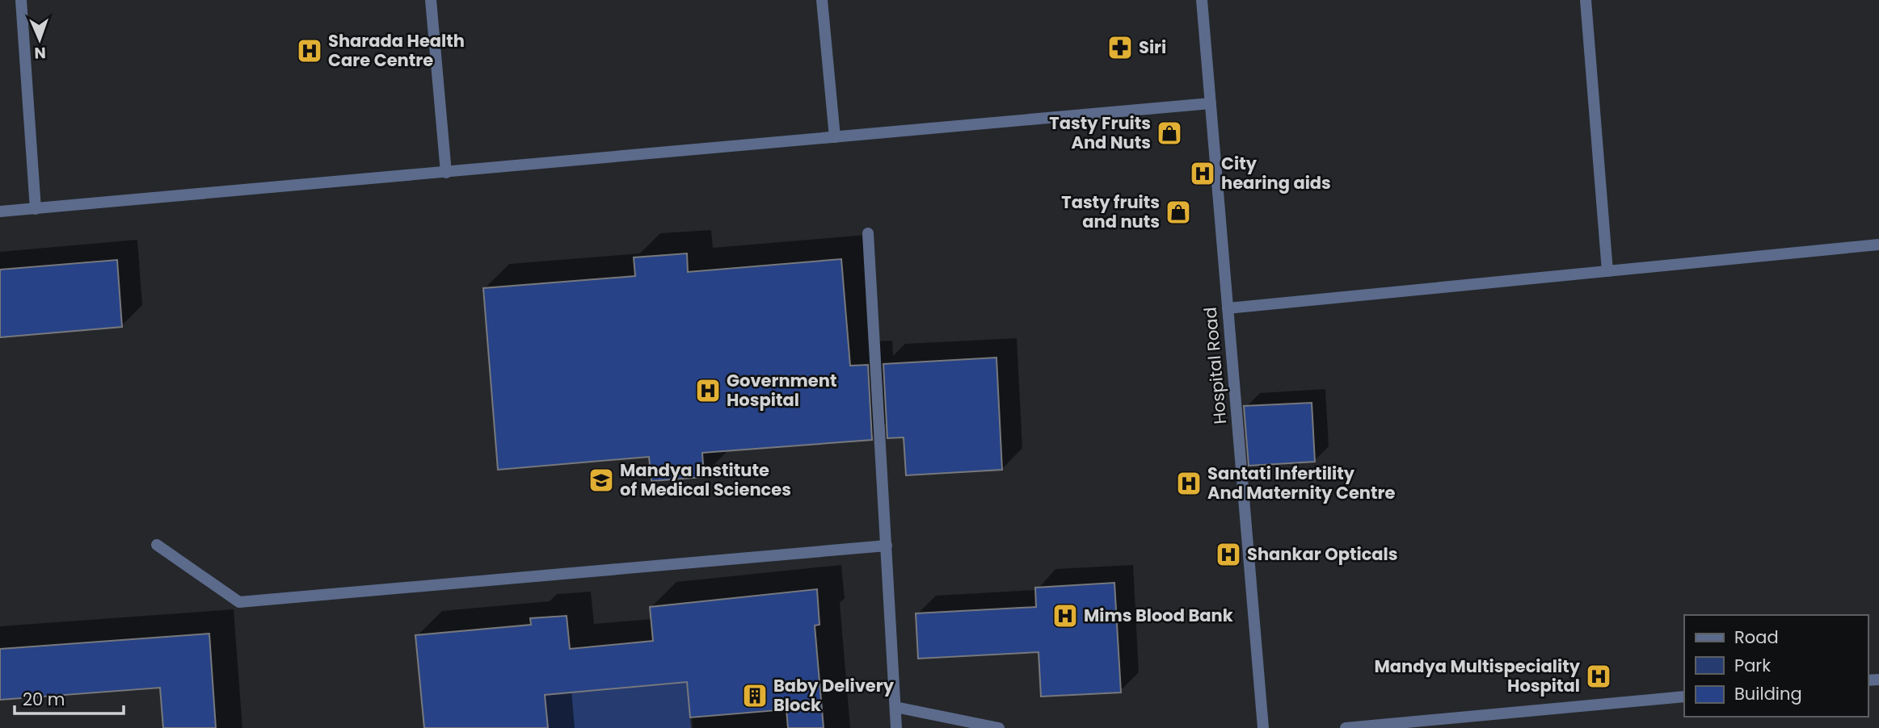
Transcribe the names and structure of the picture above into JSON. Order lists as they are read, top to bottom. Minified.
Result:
{"streets":{"street":["Hospital Road"]},"places":{"pharmacy":["Siri"],"hospital":["Sharada Health Care Centre","City hearing aids","Government Hospital","Santati Infertility And Maternity Centre","Shankar Opticals","Mims Blood Bank","Mandya Multispeciality Hospital"],"shop":["Tasty Fruits And Nuts","Tasty fruits and nuts"],"school or university":["Mandya Institute of Medical Sciences"],"building":["Baby Delivery Block"]},"legend":["Road","Park","Building"],"scale_bar":"20 m","north":"bottom"}
